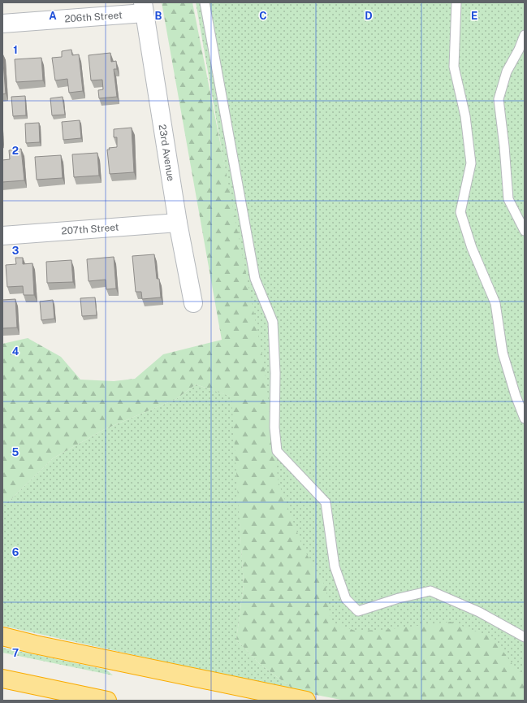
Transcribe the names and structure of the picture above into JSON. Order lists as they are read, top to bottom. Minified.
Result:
{"streets":{"street":["206th Street","23rd Avenue","207th Street"]},"crossings":[["206th Street","23rd Avenue"],["23rd Avenue","207th Street"]],"grid":{"columns":["A","B","C","D","E"],"rows":["1","2","3","4","5","6","7"]}}
